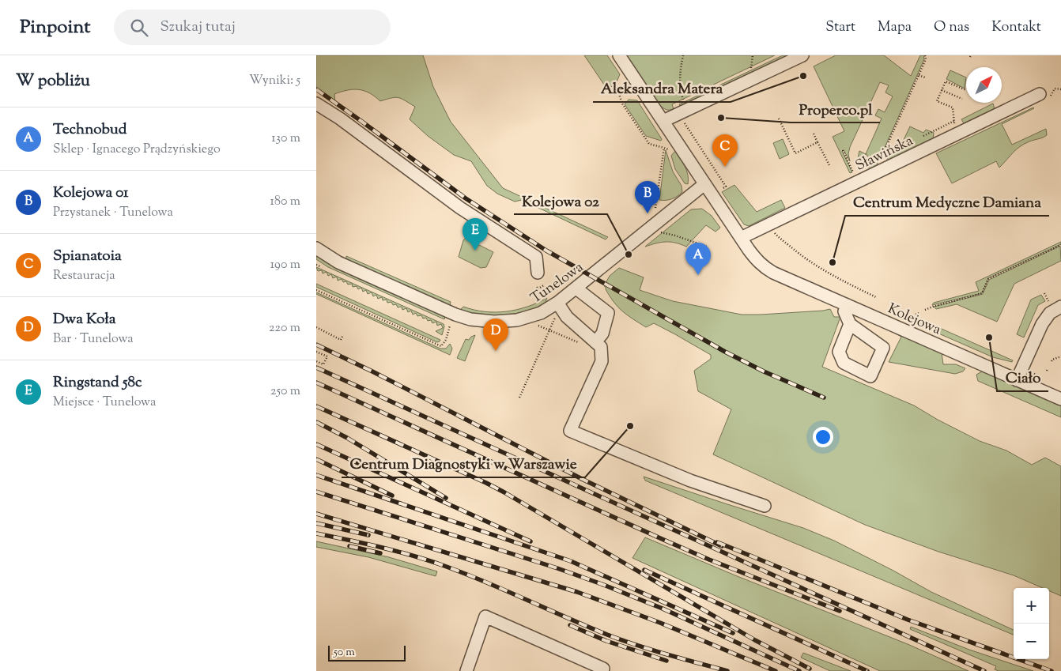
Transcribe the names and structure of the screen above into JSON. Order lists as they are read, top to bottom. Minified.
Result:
{"streets":{"street":["Sławińska","Tunelowa","Kolejowa"]},"crossings":[["Sławińska","Kolejowa"]],"places":["Aleksandra Matera","Properco.pl","Kolejowa 02","Centrum Medyczne Damiana","Ciało","Centrum Diagnostyki w Warszawie"],"scale_bar":"50 m","north":"top right","page":{"header":"Pinpoint","search":"Szukaj tutaj","nav":["Start","Mapa","O nas","Kontakt"],"heading":["W pobliżu","Wyniki: 5"],"list":[{"mark":"A","name":"Technobud","note":"Sklep · Ignacego Prądzyńskiego","value":"130 m"},{"mark":"B","name":"Kolejowa 01","note":"Przystanek · Tunelowa","value":"180 m"},{"mark":"C","name":"Spianatoia","note":"Restauracja","value":"190 m"},{"mark":"D","name":"Dwa Koła","note":"Bar · Tunelowa","value":"220 m"},{"mark":"E","name":"Ringstand 58c","note":"Miejsce · Tunelowa","value":"250 m"}],"pins":["C","B","E","A","D"],"map_buttons":["+","−"],"scale":"50 m"}}
